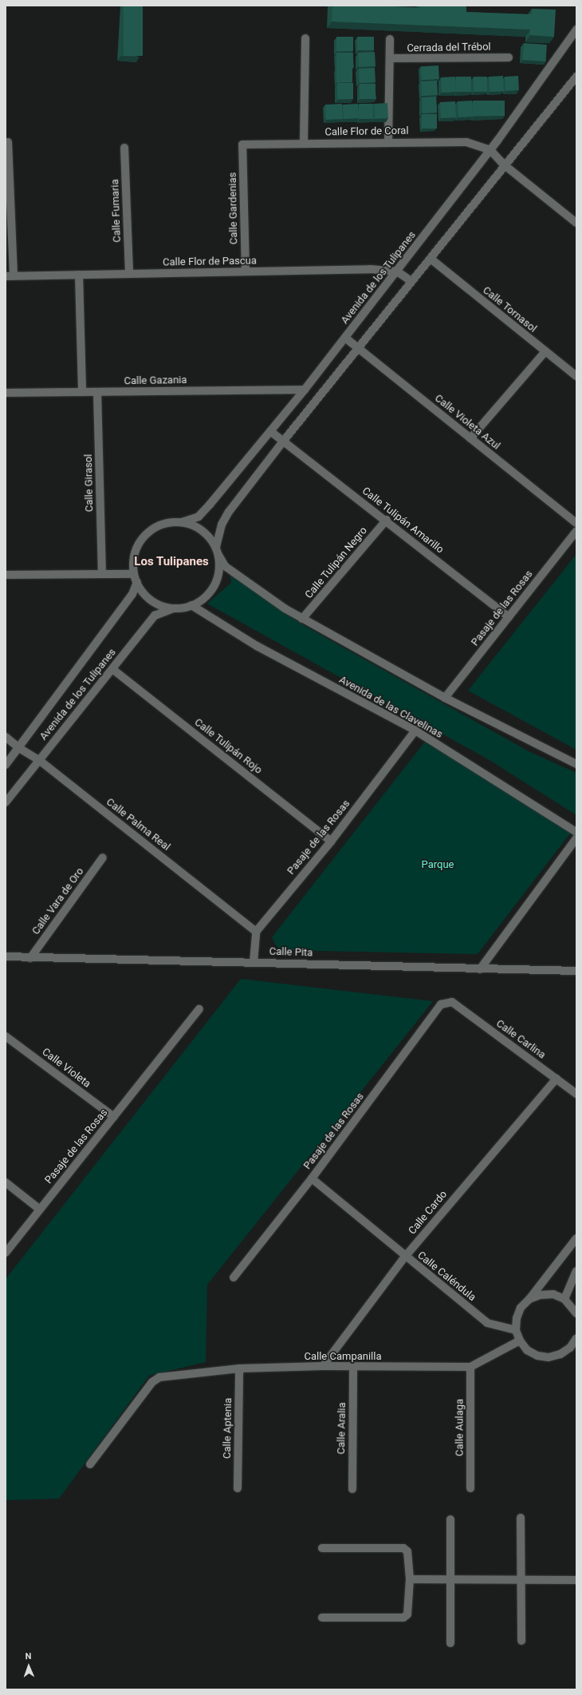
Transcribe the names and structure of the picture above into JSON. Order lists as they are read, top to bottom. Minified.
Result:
{"streets":{"street":["Cerrada del Trébol","Calle Flor de Coral","Calle Gardenias","Calle Fumaria","Calle Flor de Pascua","Avenida de los Tulipanes","Calle Tornasol","Calle Gazania","Calle Violeta Azul","Calle Girasol","Calle Tulipán Amarillo","Calle Tulipán Negro","Pasaje de las Rosas","Avenida de las Clavelinas","Calle Tulipán Rojo","Calle Palma Real","Calle Vara de Oro","Calle Pita","Calle Carlina","Calle Violeta","Calle Cardo","Calle Caléndula","Calle Campanilla","Calle Aulaga","Calle Aptenia","Calle Aralia"]},"crossings":[["Calle Flor de Coral","Calle Gardenias"],["Calle Flor de Coral","Avenida de los Tulipanes"],["Calle Gardenias","Calle Flor de Pascua"],["Calle Fumaria","Calle Flor de Pascua"],["Calle Flor de Pascua","Avenida de los Tulipanes"],["Avenida de los Tulipanes","Calle Gazania"],["Avenida de los Tulipanes","Calle Violeta Azul"],["Avenida de los Tulipanes","Calle Tulipán Amarillo"],["Avenida de los Tulipanes","Avenida de las Clavelinas"],["Avenida de los Tulipanes","Calle Tulipán Rojo"],["Avenida de los Tulipanes","Calle Palma Real"],["Calle Gazania","Calle Girasol"],["Calle Tulipán Amarillo","Calle Tulipán Negro"],["Calle Tulipán Amarillo","Pasaje de las Rosas"],["Pasaje de las Rosas","Avenida de las Clavelinas"],["Pasaje de las Rosas","Calle Tulipán Rojo"],["Pasaje de las Rosas","Calle Palma Real"],["Pasaje de las Rosas","Calle Carlina"],["Pasaje de las Rosas","Calle Violeta"],["Pasaje de las Rosas","Calle Caléndula"],["Calle Vara de Oro","Calle Pita"],["Calle Carlina","Calle Cardo"],["Calle Cardo","Calle Caléndula"],["Calle Cardo","Calle Campanilla"],["Calle Campanilla","Calle Aulaga"],["Calle Campanilla","Calle Aptenia"],["Calle Campanilla","Calle Aralia"]],"districts":["Los Tulipanes"],"parks":["Parque"],"north":"top"}
